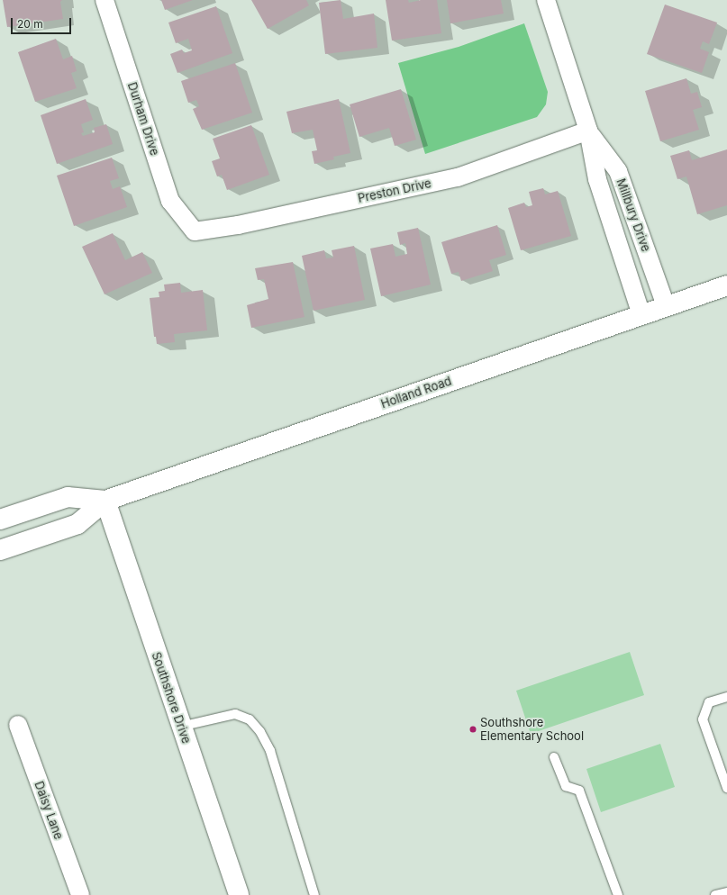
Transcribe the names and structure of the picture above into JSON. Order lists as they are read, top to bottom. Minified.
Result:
{"streets":{"main road":["Holland Road","Southshore Drive"],"street":["Durham Drive","Preston Drive","Millbury Drive","Daisy Lane"]},"crossings":[["Durham Drive","Preston Drive"],["Preston Drive","Millbury Drive"],["Millbury Drive","Holland Road"],["Holland Road","Southshore Drive"]],"places":["Southshore Elementary School"],"scale_bar":"20 m"}
